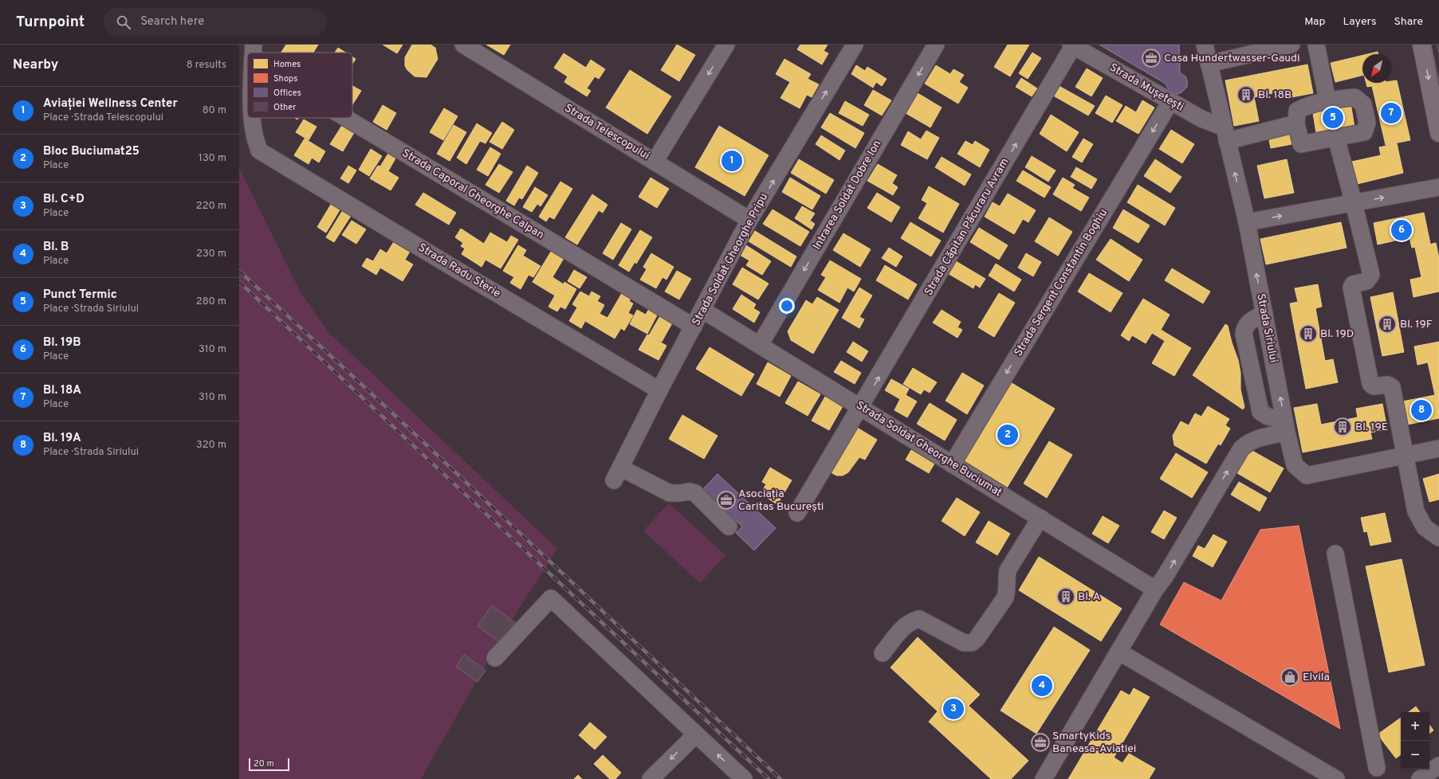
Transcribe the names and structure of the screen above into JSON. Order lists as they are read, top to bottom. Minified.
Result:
{"streets":{"street":["Strada Mușetești","Strada Telescopului","Strada Caporal Gheorghe Calpan","Intrarea Soldat Dobre Ion","Strada Căpitan Păcuraru Avram","Strada Soldat Gheorghe Pripu","Strada Radu Sterie","Strada Sergent Constantin Boghiu","Strada Siriului","Strada Soldat Gheorghe Buciumat"]},"crossings":[["Strada Mușetești","Strada Căpitan Păcuraru Avram"],["Strada Mușetești","Strada Sergent Constantin Boghiu"],["Strada Mușetești","Strada Siriului"],["Strada Telescopului","Strada Soldat Gheorghe Pripu"],["Strada Caporal Gheorghe Calpan","Strada Soldat Gheorghe Pripu"],["Intrarea Soldat Dobre Ion","Strada Soldat Gheorghe Buciumat"],["Strada Căpitan Păcuraru Avram","Strada Soldat Gheorghe Buciumat"],["Strada Soldat Gheorghe Pripu","Strada Radu Sterie"],["Strada Soldat Gheorghe Pripu","Strada Soldat Gheorghe Buciumat"],["Strada Sergent Constantin Boghiu","Strada Soldat Gheorghe Buciumat"]],"one_way":["Intrarea Soldat Dobre Ion","Strada Căpitan Păcuraru Avram","Strada Sergent Constantin Boghiu","Strada Siriului"],"places":{"office":["Casa Hundertwasser-Gaudi","Asociația Caritas București","SmartyKids Baneasa-Aviatiei"],"building":["Bl. 18B","Bl. 19F","Bl. 19D","Bl. 19E","Bl. A"],"shop":["Elvila"]},"legend":["Homes","Shops","Offices","Other"],"scale_bar":"20 m","north":"bottom left","page":{"header":"Turnpoint","search":"Search here","nav":["Map","Layers","Share"],"heading":["Nearby","8 results"],"list":[{"mark":"1","name":"Aviației Wellness Center","note":"Place · Strada Telescopului","value":"80 m"},{"mark":"2","name":"Bloc Buciumat25","note":"Place","value":"130 m"},{"mark":"3","name":"Bl. C+D","note":"Place","value":"220 m"},{"mark":"4","name":"Bl. B","note":"Place","value":"230 m"},{"mark":"5","name":"Punct Termic","note":"Place · Strada Siriului","value":"280 m"},{"mark":"6","name":"Bl. 19B","note":"Place","value":"310 m"},{"mark":"7","name":"Bl. 18A","note":"Place","value":"310 m"},{"mark":"8","name":"Bl. 19A","note":"Place · Strada Siriului","value":"320 m"}],"pins":["7","5","1","6","8","2","4","3"],"map_buttons":["+","−"],"scale":"20 m"}}
